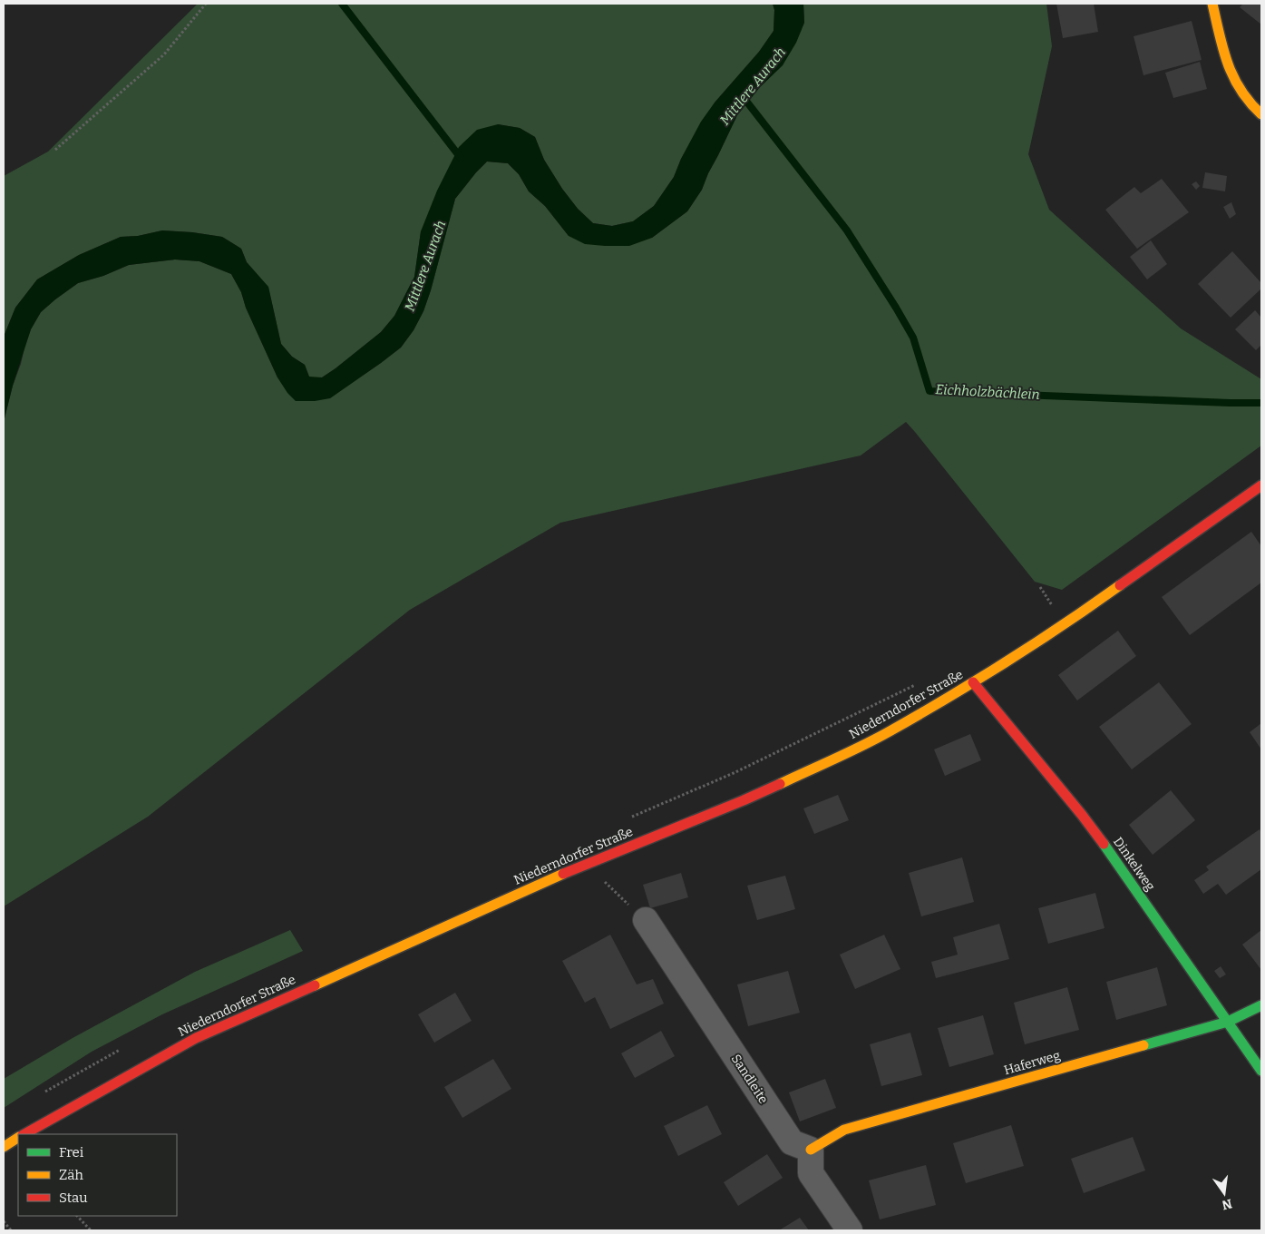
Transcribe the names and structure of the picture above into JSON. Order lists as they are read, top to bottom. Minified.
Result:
{"streets":{"main road":["Niederndorfer Straße","Dinkelweg","Haferweg"],"street":["Sandleite"]},"crossings":[["Niederndorfer Straße","Dinkelweg"],["Dinkelweg","Haferweg"],["Haferweg","Sandleite"]],"water":["Mittlere Aurach","Eichholzbächlein"],"legend":["Frei","Zäh","Stau"],"north":"bottom"}
